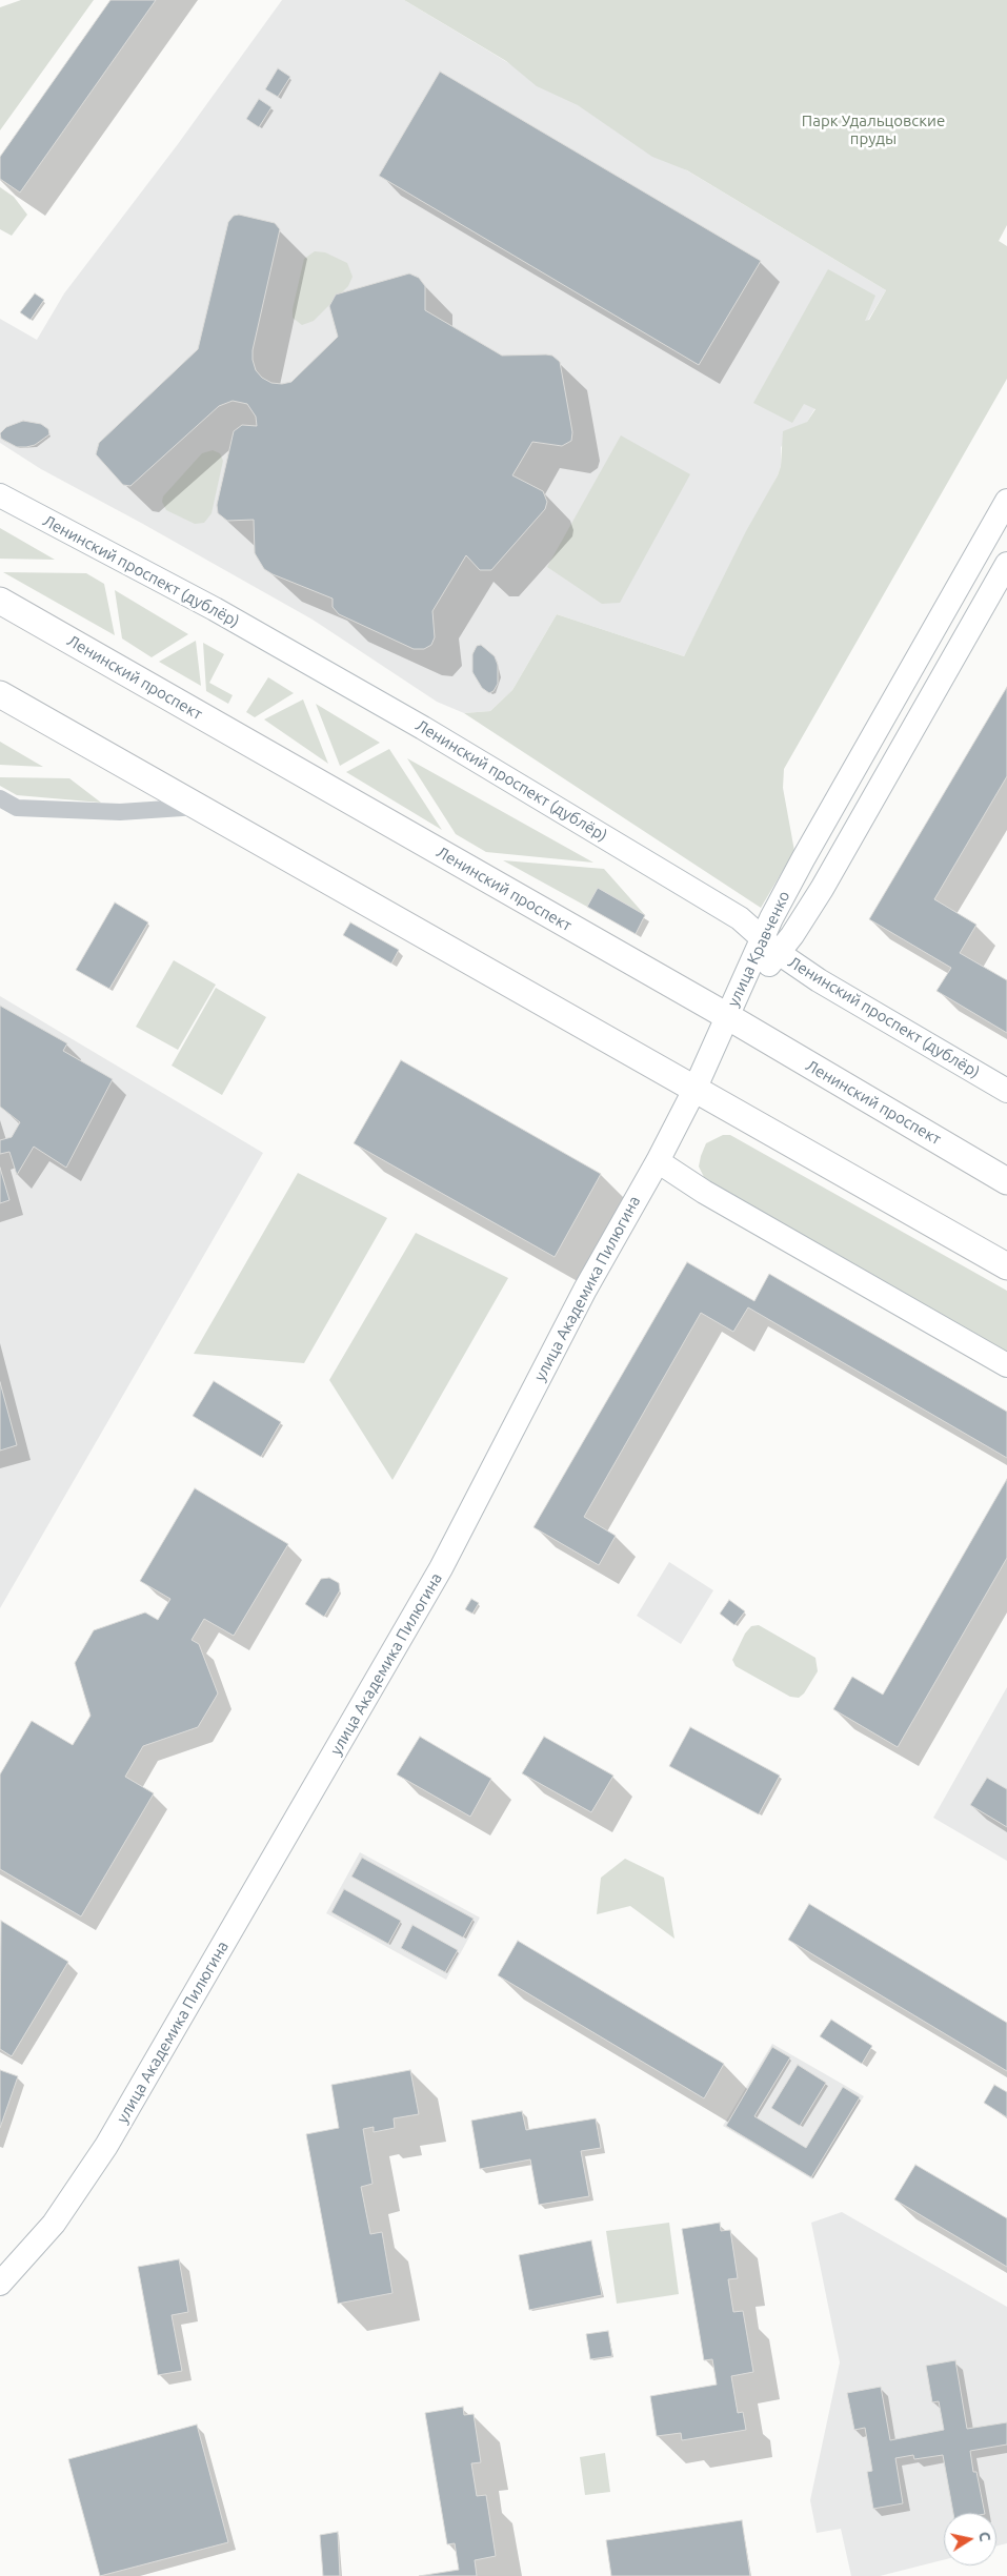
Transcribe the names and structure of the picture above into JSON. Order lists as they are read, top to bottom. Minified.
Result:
{"streets":{"main road":["Ленинский проспект"],"street":["Ленинский проспект (дублёр)","улица Кравченко","улица Академика Пилюгина"]},"crossings":[["Ленинский проспект (дублёр)","улица Кравченко"],["Ленинский проспект","улица Кравченко"],["Ленинский проспект","улица Академика Пилюгина"],["улица Кравченко","улица Академика Пилюгина"]],"parks":["Парк Удальцовские пруды"],"north":"right"}
